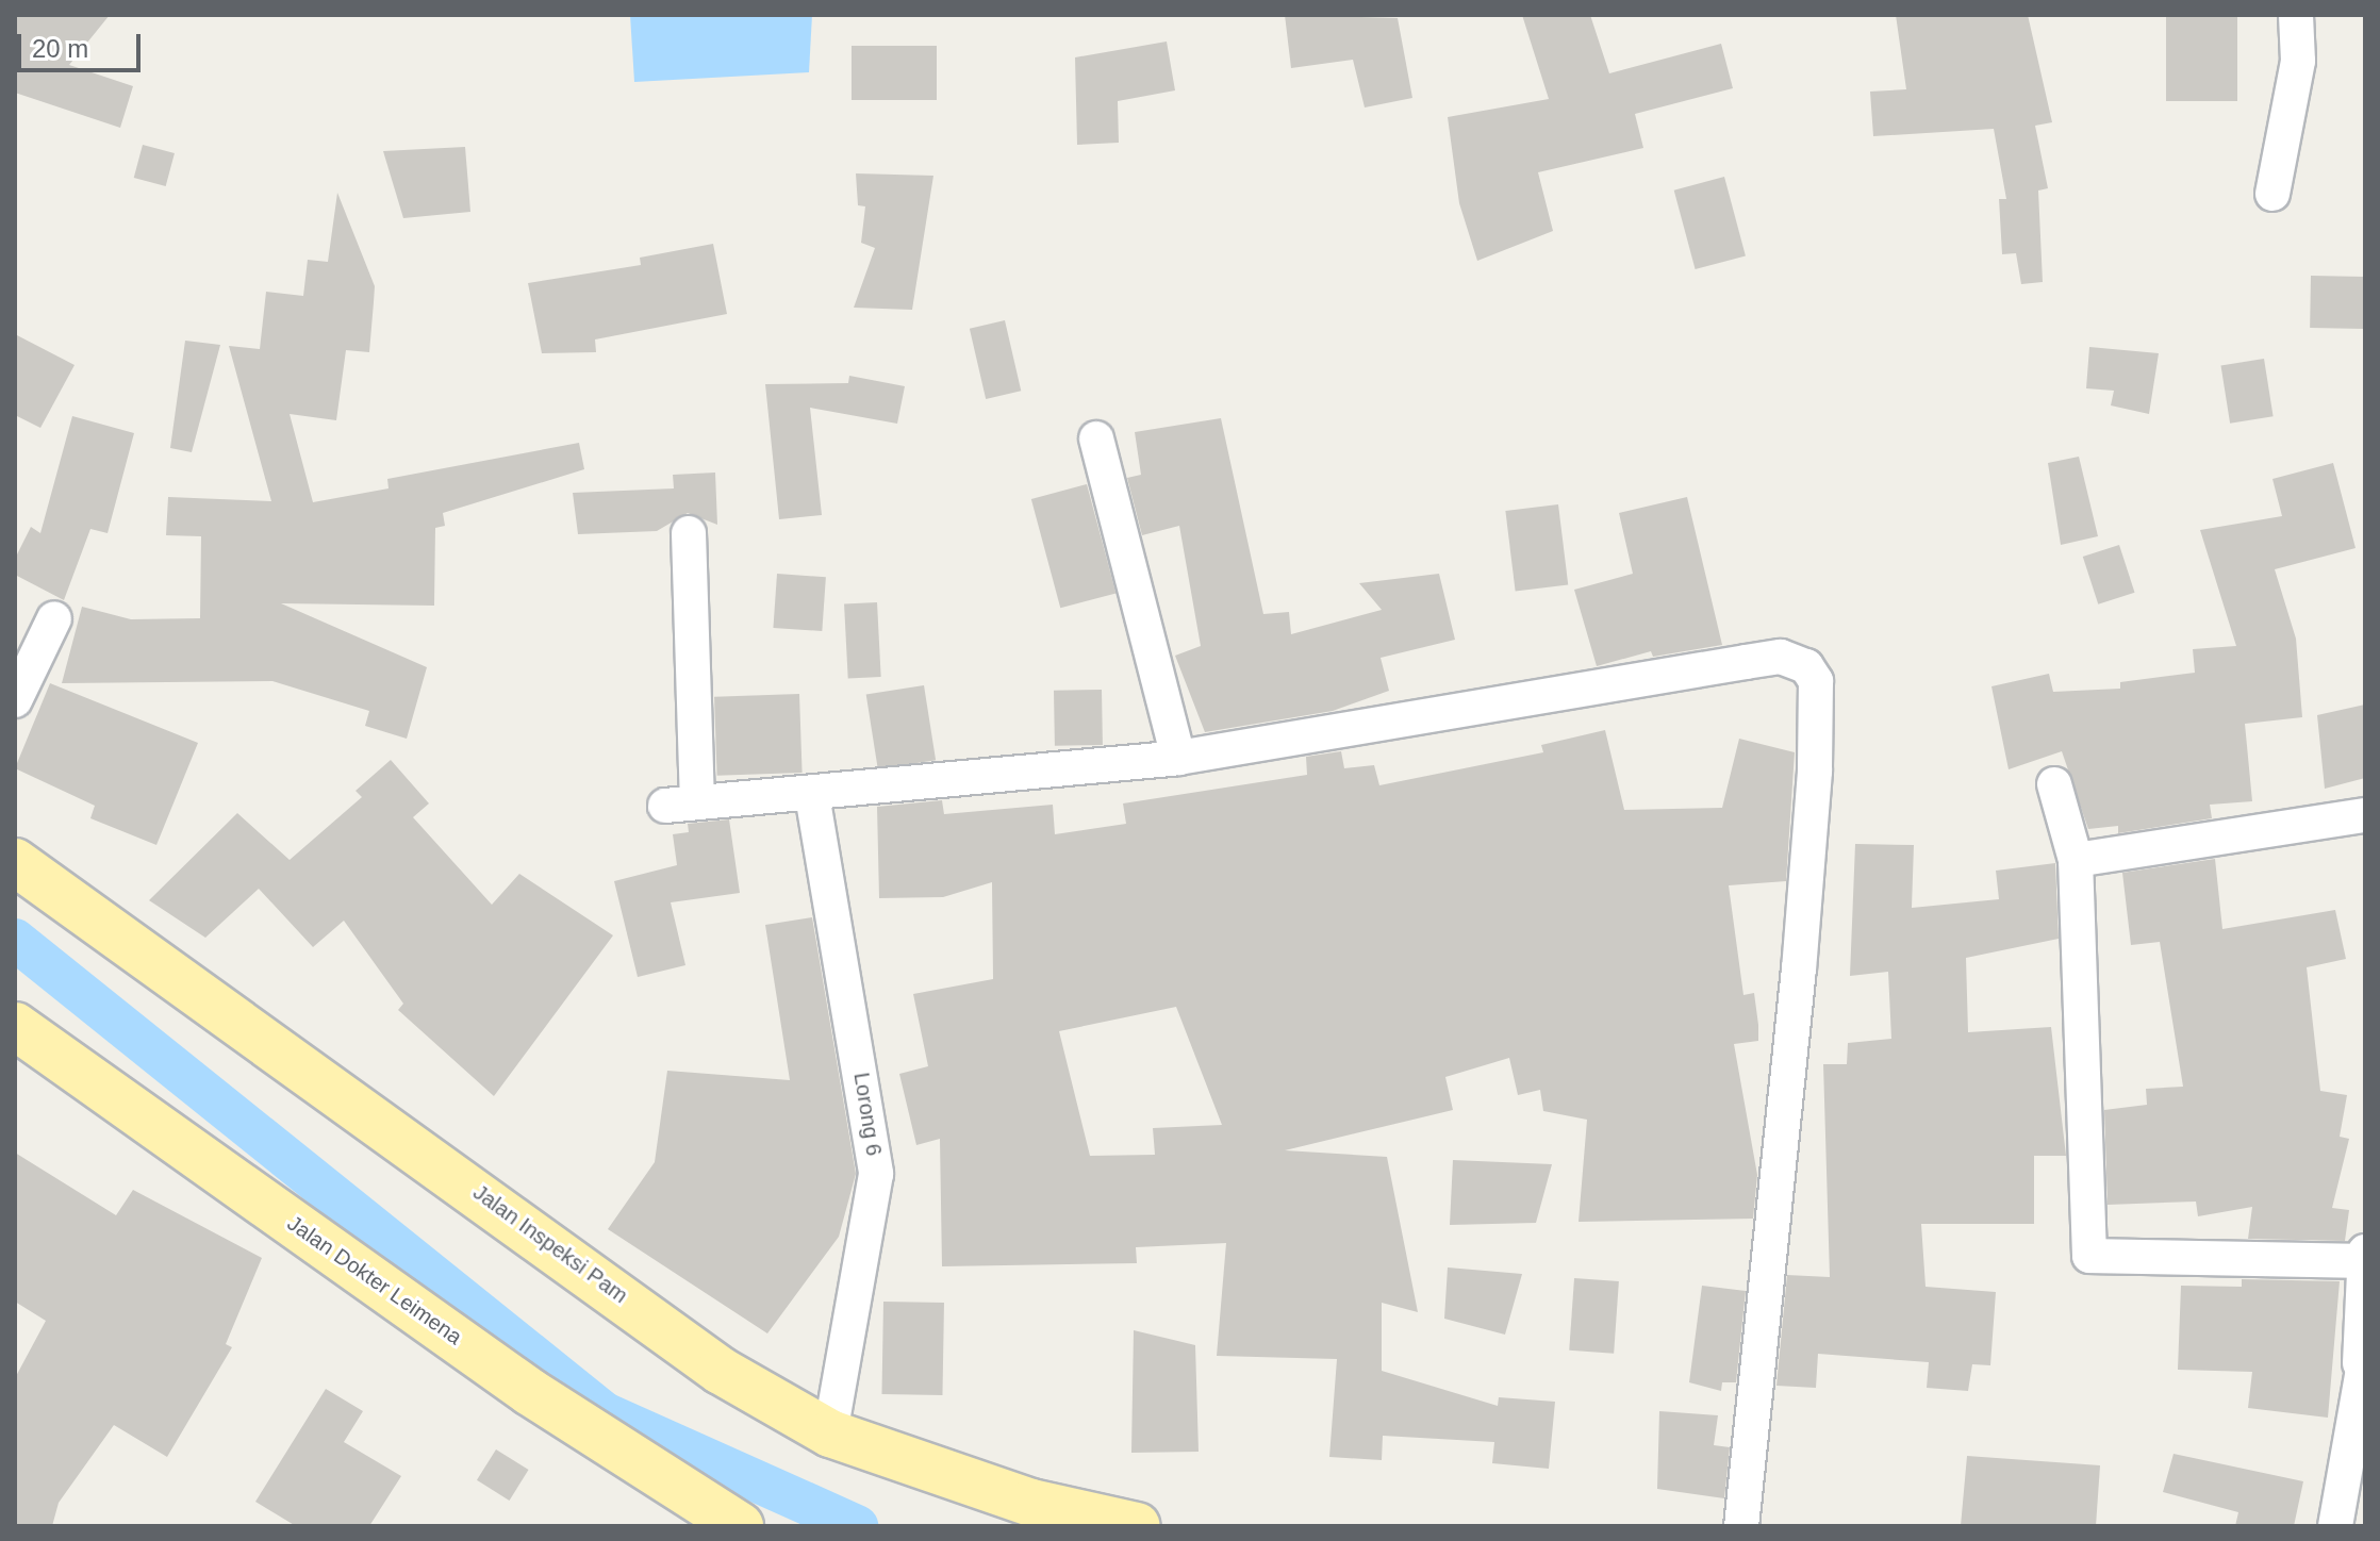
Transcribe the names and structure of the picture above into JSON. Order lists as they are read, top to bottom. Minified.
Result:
{"streets":{"main road":["Jalan Inspeksi Pam","Jalan Dokter Leimena"],"street":["Lorong 6"]},"crossings":[["Lorong 6","Jalan Inspeksi Pam"]],"scale_bar":"20 m"}
